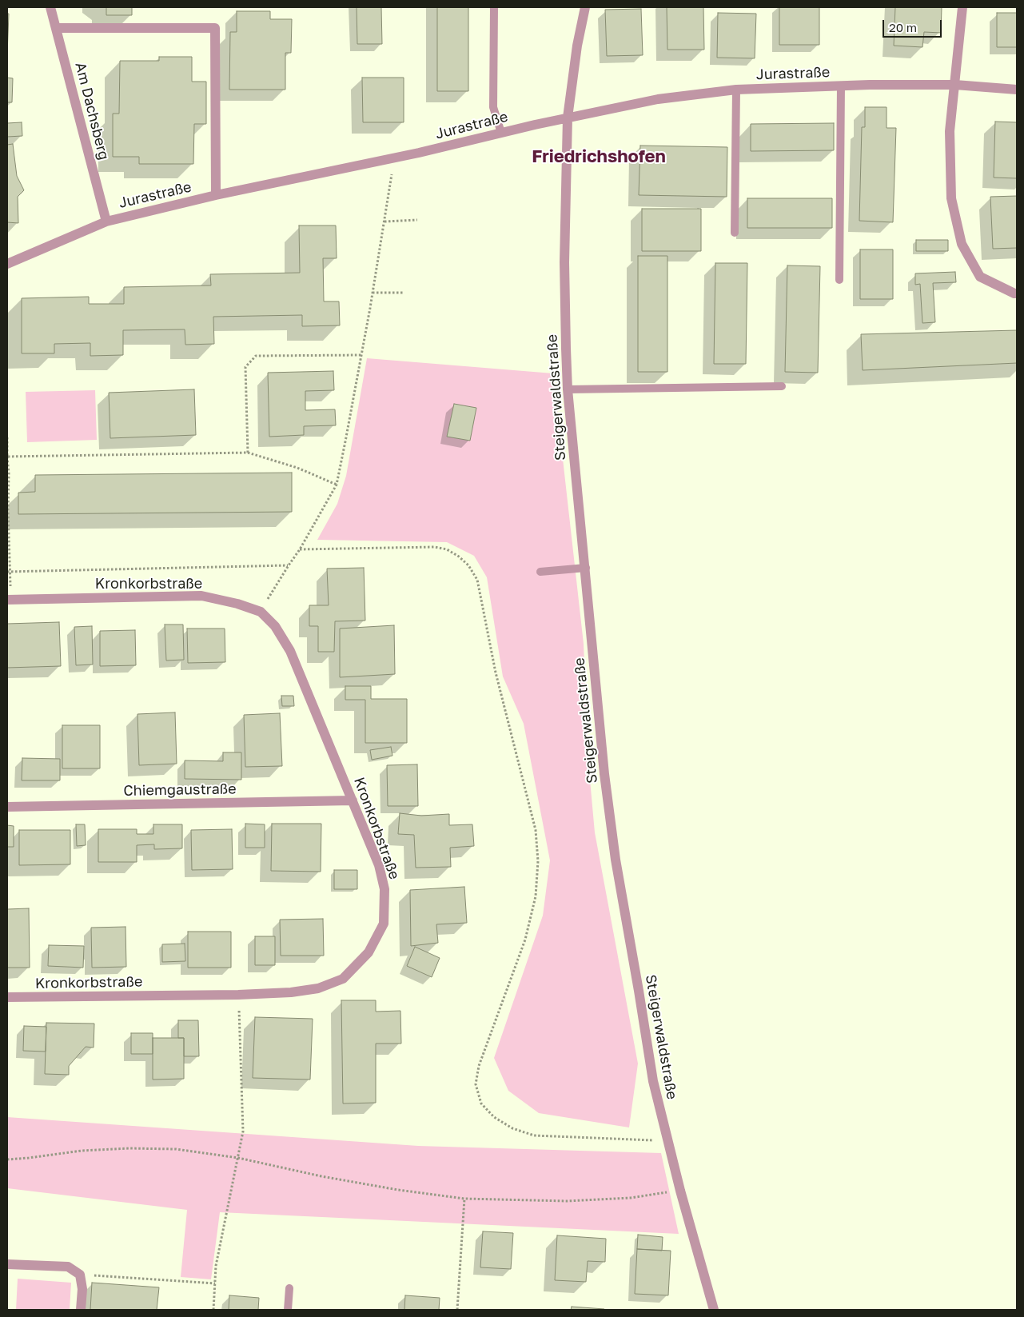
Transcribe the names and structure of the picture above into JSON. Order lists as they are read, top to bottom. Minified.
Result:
{"streets":{"street":["Jurastraße","Am Dachsberg","Steigerwaldstraße","Kronkorbstraße","Chiemgaustraße"]},"crossings":[["Jurastraße","Am Dachsberg"],["Jurastraße","Steigerwaldstraße"],["Kronkorbstraße","Chiemgaustraße"]],"districts":["Friedrichshofen"],"scale_bar":"20 m"}
